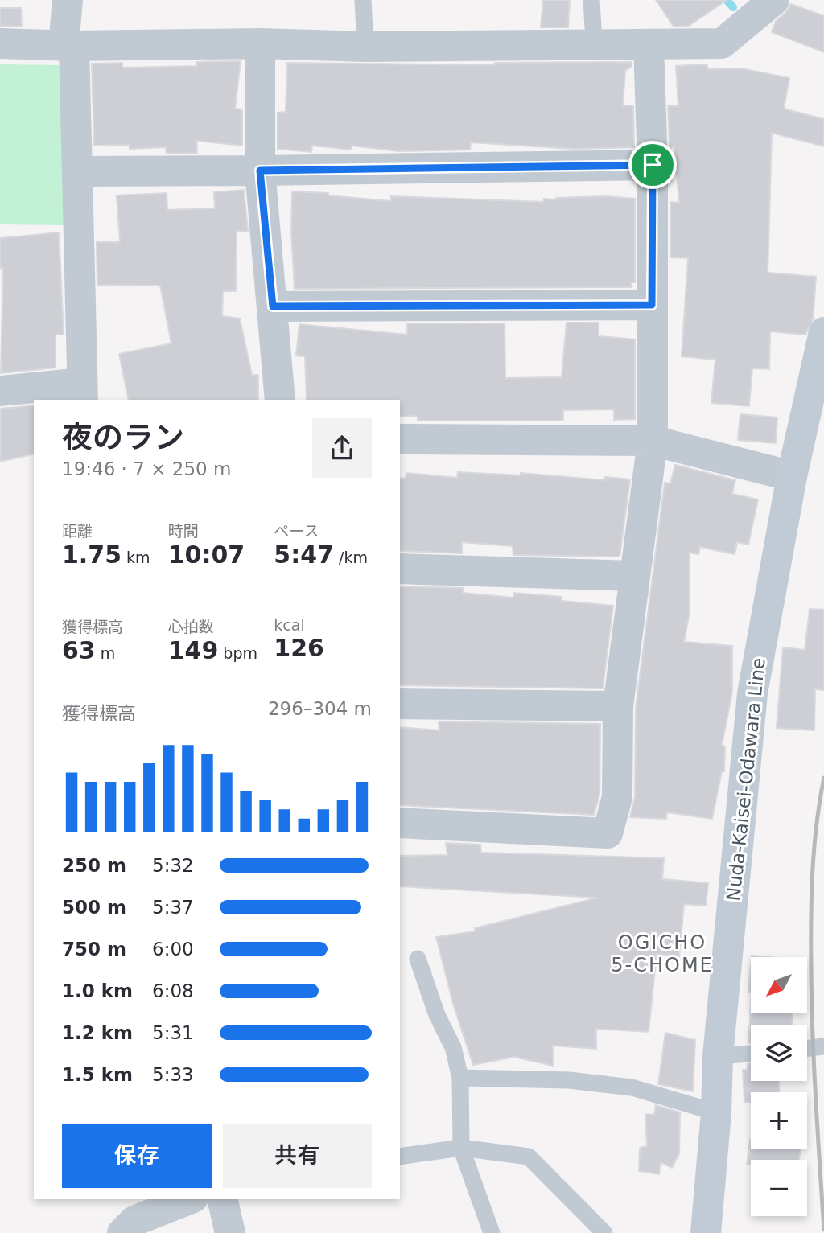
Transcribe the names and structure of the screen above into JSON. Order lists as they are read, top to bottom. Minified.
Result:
{"streets":{"main road":["Nuda-Kaisei-Odawara Line"]},"districts":["OGICHO 5-CHOME"],"north":"bottom left","page":{"heading":["夜のラン","19:46 · 7 × 250 m"],"stats":[["距離","1.75 km"],["時間","10:07"],["ペース","5:47 /km"],["獲得標高","63 m"],["心拍数","149 bpm"],["kcal","126"]],"chart":["獲得標高","296–304 m"],"list":[{"name":"250 m","note":"5:32"},{"name":"500 m","note":"5:37"},{"name":"750 m","note":"6:00"},{"name":"1.0 km","note":"6:08"},{"name":"1.2 km","note":"5:31"},{"name":"1.5 km","note":"5:33"}],"map_buttons":["+","−"],"buttons":["保存","共有"]}}
